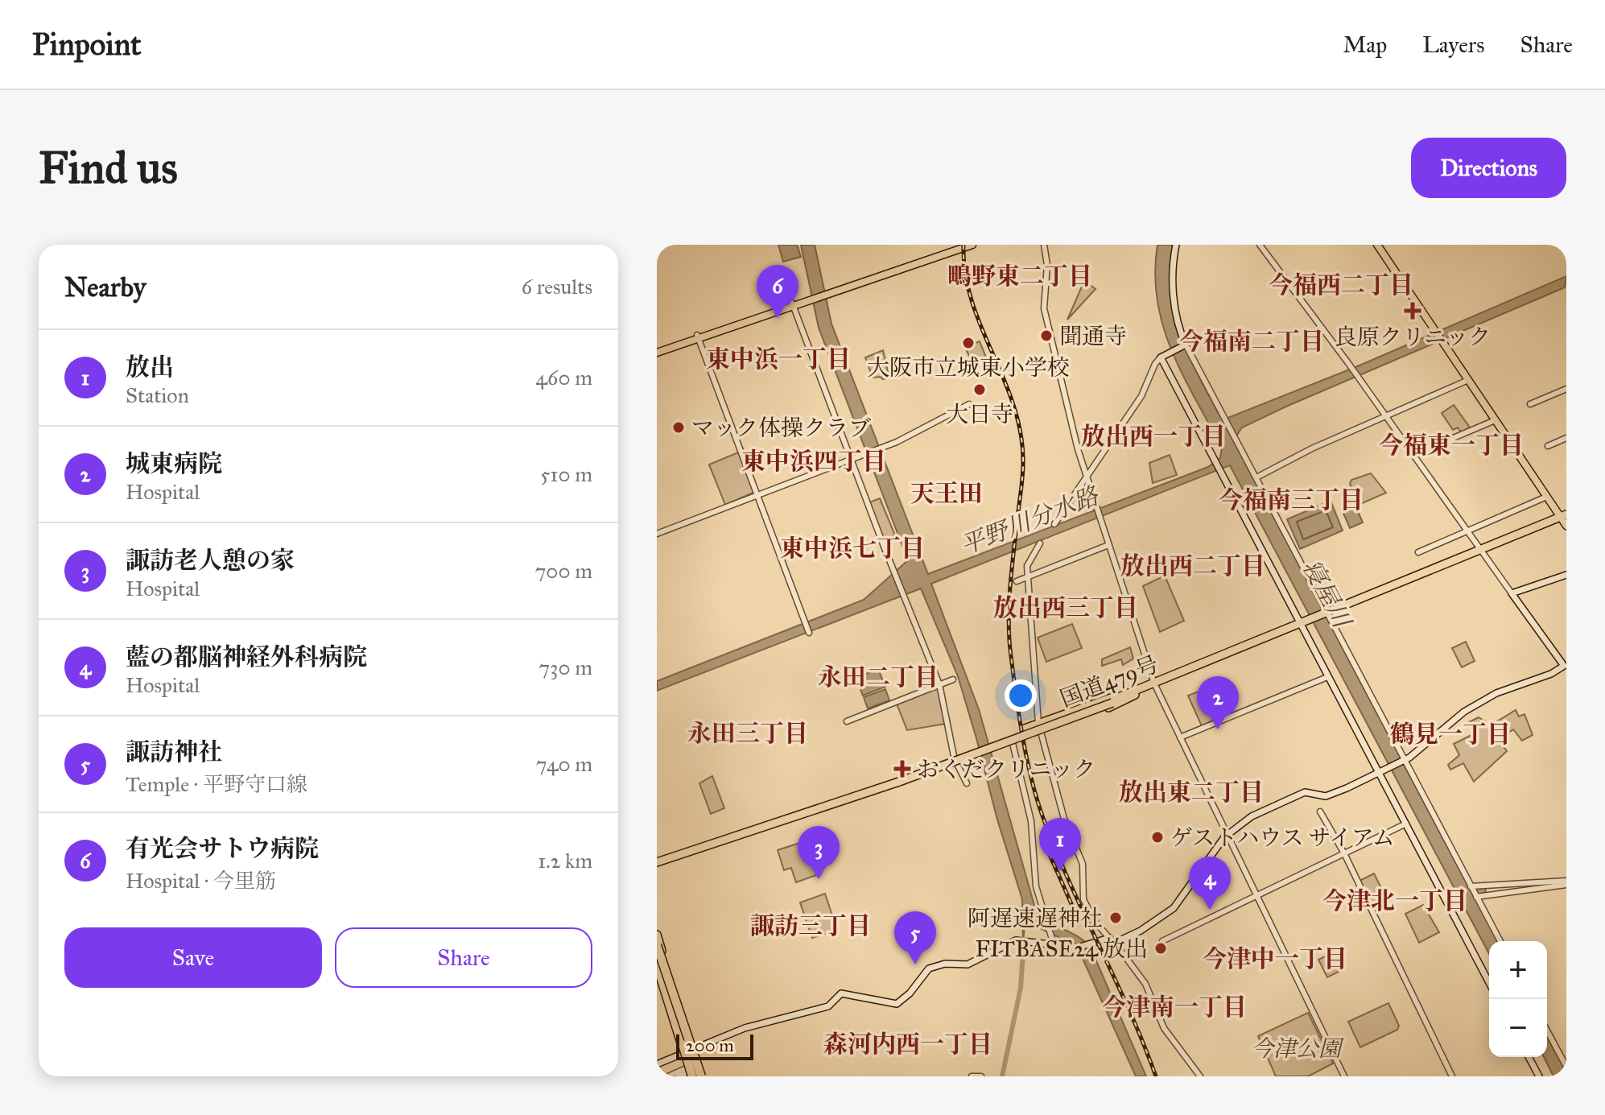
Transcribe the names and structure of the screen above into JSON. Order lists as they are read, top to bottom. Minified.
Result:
{"streets":{"highway":["国道479号"]},"districts":["鴫野東二丁目","今福西二丁目","今福南二丁目","東中浜一丁目","放出西一丁目","今福東一丁目","東中浜四丁目","天王田","今福南三丁目","東中浜七丁目","放出西二丁目","放出西三丁目","永田二丁目","永田三丁目","鶴見一丁目","放出東二丁目","今津北一丁目","諏訪三丁目","今津中一丁目","今津南一丁目","森河内西一丁目"],"water":["平野川分水路","寝屋川"],"parks":["今津公園"],"places":{"health":["良原クリニック","おくだクリニック"],"other":["聞通寺","大阪市立城東小学校","大日寺","マック体操クラブ","ゲストハウス サイアム","阿遅速遅神社","FITBASE24 放出"]},"scale_bar":"200 m","page":{"header":"Pinpoint","nav":["Map","Layers","Share"],"buttons":["Directions",["Save","Share"]],"title":"Find us","heading":["Nearby","6 results"],"pins":["6","2","1","3","4","5"],"list":[{"mark":"1","name":"放出","note":"Station","value":"460 m"},{"mark":"2","name":"城東病院","note":"Hospital","value":"510 m"},{"mark":"3","name":"諏訪老人憩の家","note":"Hospital","value":"700 m"},{"mark":"4","name":"藍の都脳神経外科病院","note":"Hospital","value":"730 m"},{"mark":"5","name":"諏訪神社","note":"Temple · 平野守口線","value":"740 m"},{"mark":"6","name":"有光会サトウ病院","note":"Hospital · 今里筋","value":"1.2 km"}],"map_buttons":["+","−"],"scale":"200 m"}}
